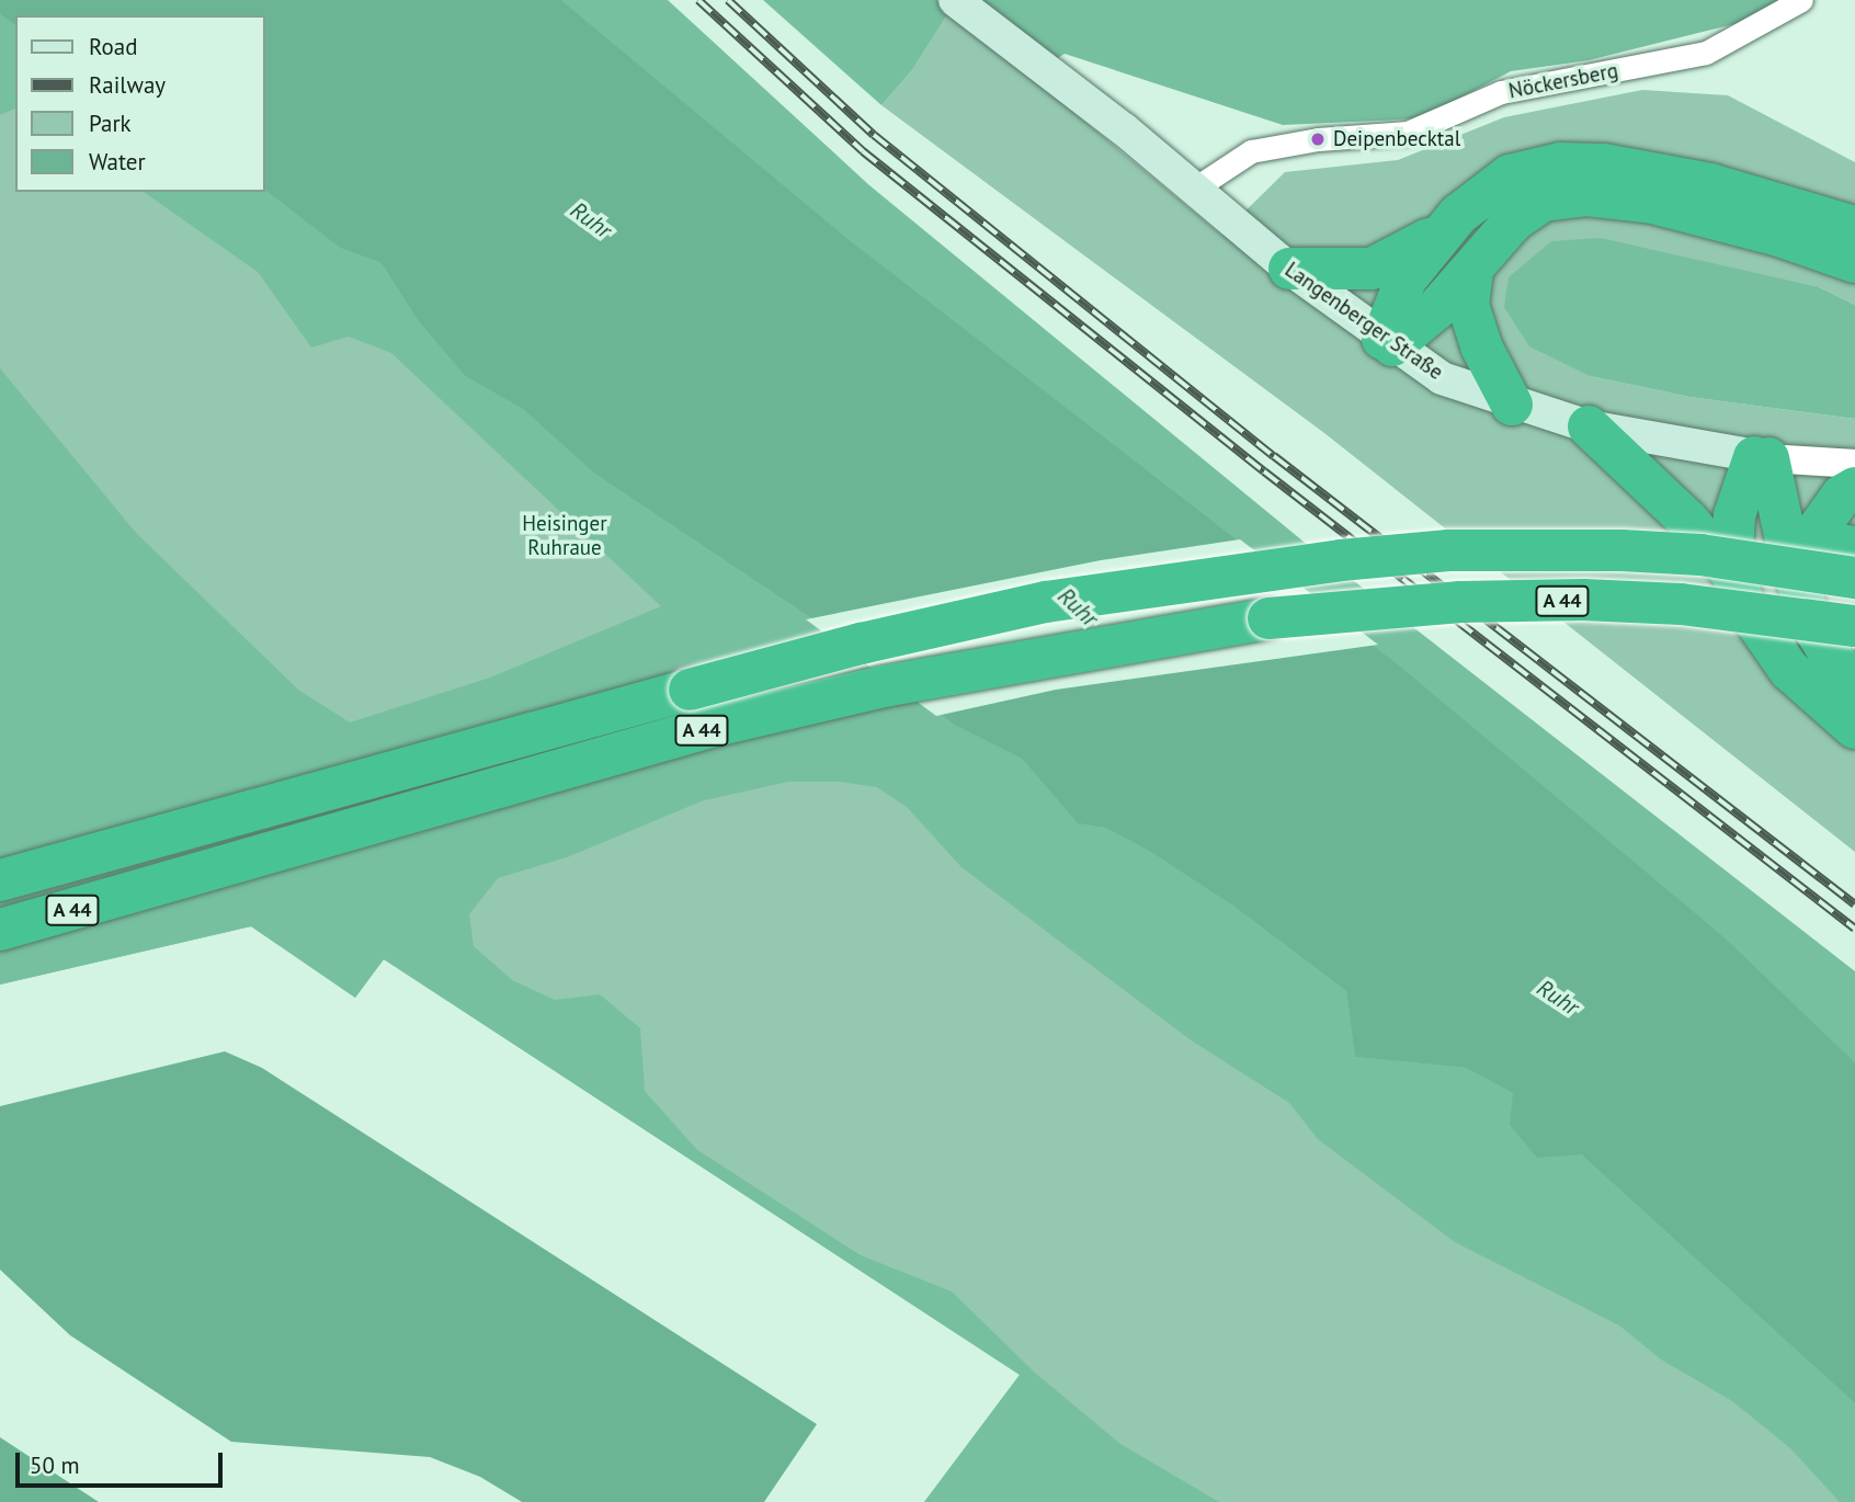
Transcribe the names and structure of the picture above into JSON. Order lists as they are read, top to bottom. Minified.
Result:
{"streets":{"highway":["A 44"],"main road":["Langenberger Straße"],"street":["Nöckersberg"]},"crossings":[["Nöckersberg","Langenberger Straße"]],"water":["Ruhr"],"parks":["Heisinger Ruhraue"],"places":["Deipenbecktal"],"legend":["Road","Railway","Park","Water"],"scale_bar":"50 m"}
